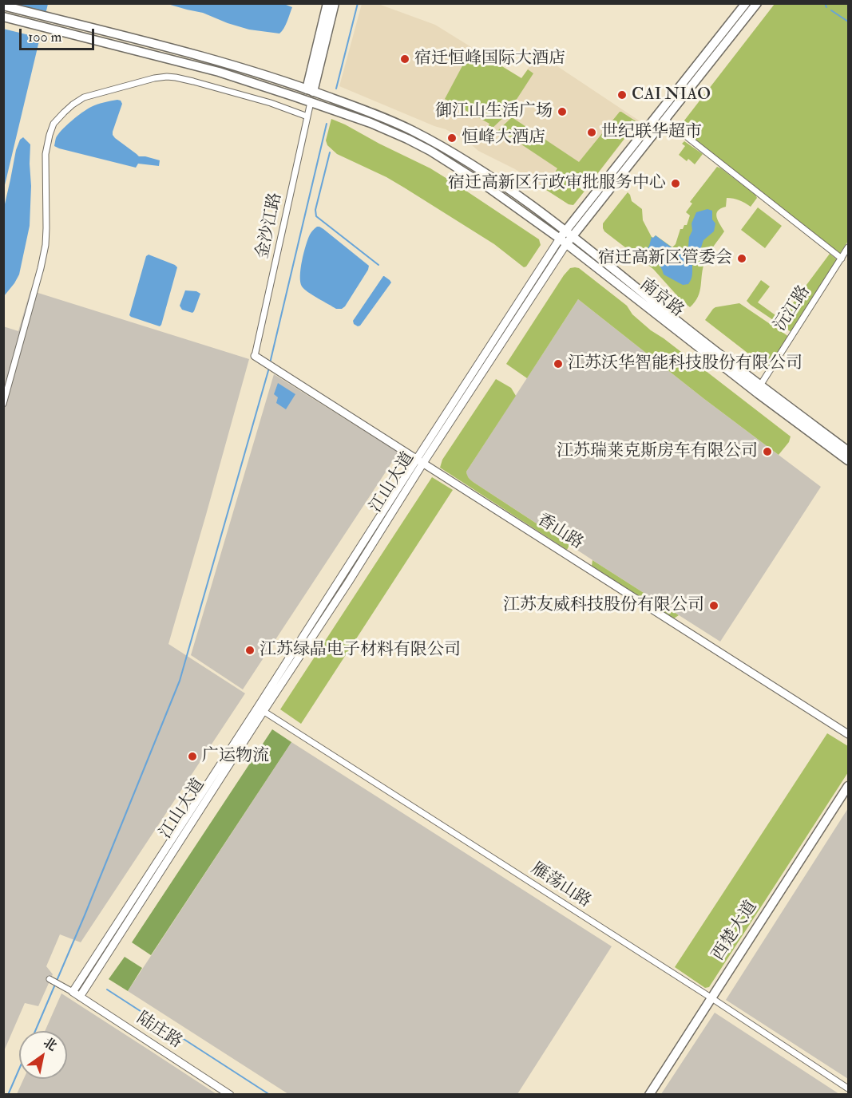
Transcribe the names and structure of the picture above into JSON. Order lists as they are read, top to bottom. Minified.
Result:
{"streets":{"main road":["南京路","江山大道","西楚大道"],"street":["金沙江路","沅江路","香山路","雁荡山路","陆庄路"]},"crossings":[["金沙江路","南京路"],["金沙江路","香山路"],["南京路","沅江路"],["南京路","江山大道"],["江山大道","香山路"],["江山大道","雁荡山路"],["江山大道","陆庄路"],["雁荡山路","西楚大道"]],"places":["宿迁恒峰国际大酒店","CAI NIAO","御江山生活广场","世纪联华超市","恒峰大酒店","宿迁高新区行政审批服务中心","宿迁高新区管委会","江苏沃华智能科技股份有限公司","江苏瑞莱克斯房车有限公司","江苏友威科技股份有限公司","江苏绿晶电子材料有限公司","广运物流"],"scale_bar":"100 m","north":"top right"}
